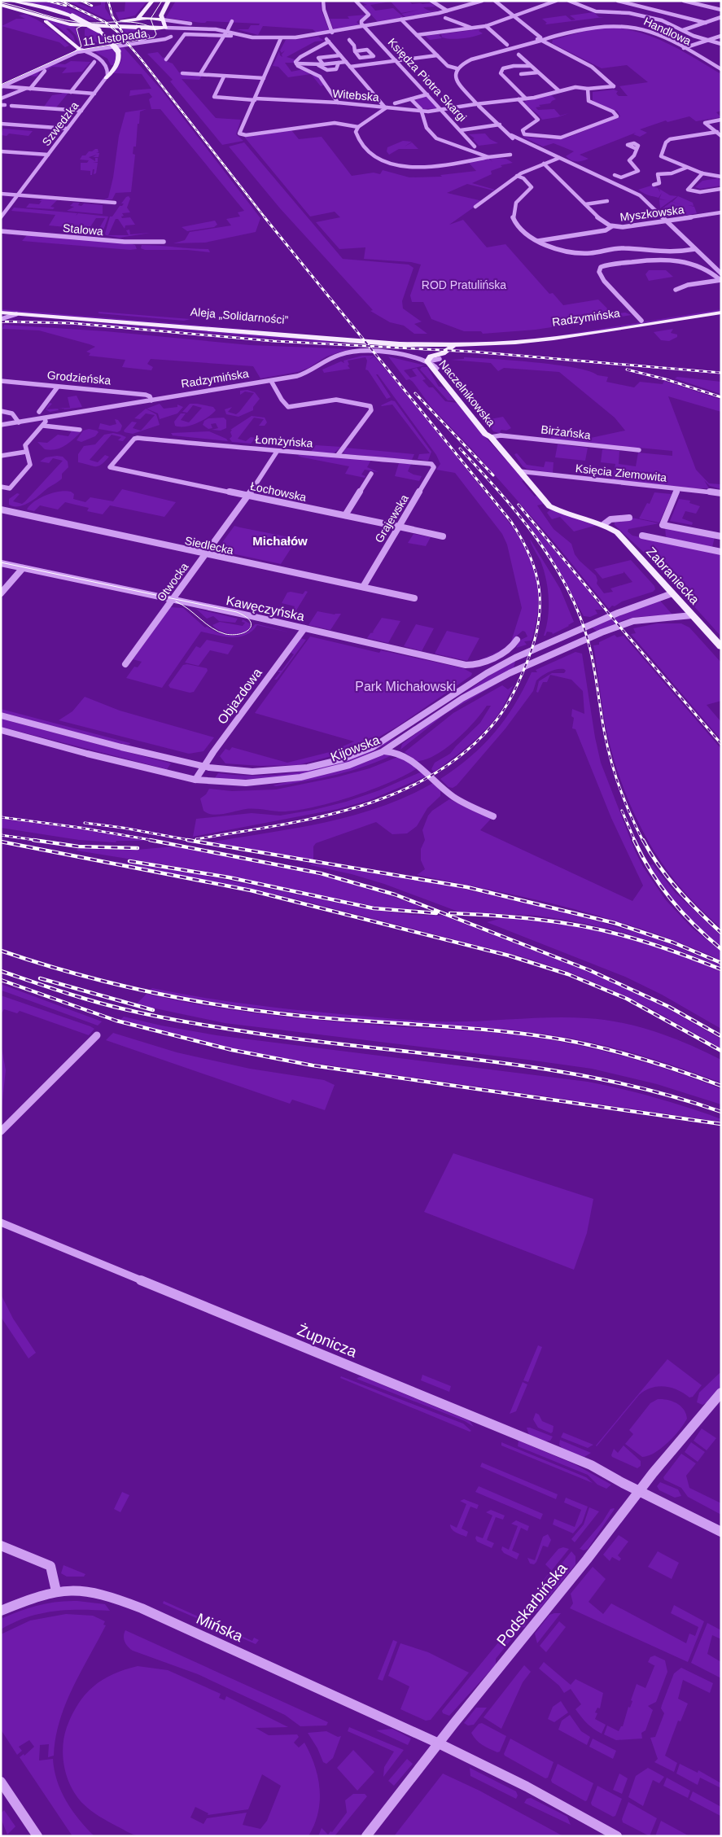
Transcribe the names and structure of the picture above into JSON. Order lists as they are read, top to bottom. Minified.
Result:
{"streets":{"main road":["Aleja „Solidarności”","Radzymińska","Naczelnikowska","Zabraniecka"],"street":["Handlowa","11 Listopada","Księdza Piotra Skargi","Witebska","Szwedzka","Myszkowska","Stalowa","Grodzieńska","Birżańska","Łomżyńska","Księcia Ziemowita","Łochowska","Grajewska","Siedlecka","Otwocka","Kawęczyńska","Objazdowa","Kijowska","Żupnicza","Podskarbińska","Mińska"]},"crossings":[["Handlowa","Witebska"],["Księdza Piotra Skargi","Witebska"],["Aleja „Solidarności”","Radzymińska"],["Radzymińska","Grodzieńska"],["Radzymińska","Naczelnikowska"],["Naczelnikowska","Birżańska"],["Naczelnikowska","Księcia Ziemowita"],["Naczelnikowska","Zabraniecka"],["Łomżyńska","Łochowska"],["Łomżyńska","Grajewska"],["Łomżyńska","Otwocka"],["Łochowska","Grajewska"],["Łochowska","Otwocka"],["Grajewska","Siedlecka"],["Siedlecka","Otwocka"],["Zabraniecka","Kijowska"],["Otwocka","Kawęczyńska"],["Kawęczyńska","Objazdowa"],["Objazdowa","Kijowska"],["Żupnicza","Podskarbińska"],["Podskarbińska","Mińska"]],"districts":["Michałów"],"parks":["ROD Pratulińska","Park Michałowski"]}
